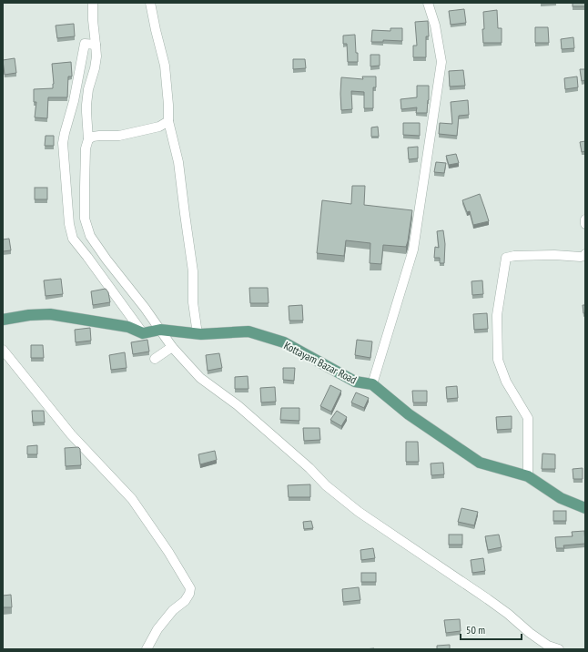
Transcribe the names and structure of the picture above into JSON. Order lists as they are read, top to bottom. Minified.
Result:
{"streets":{"main road":["Kottayam Bazar Road"]},"scale_bar":"50 m"}
